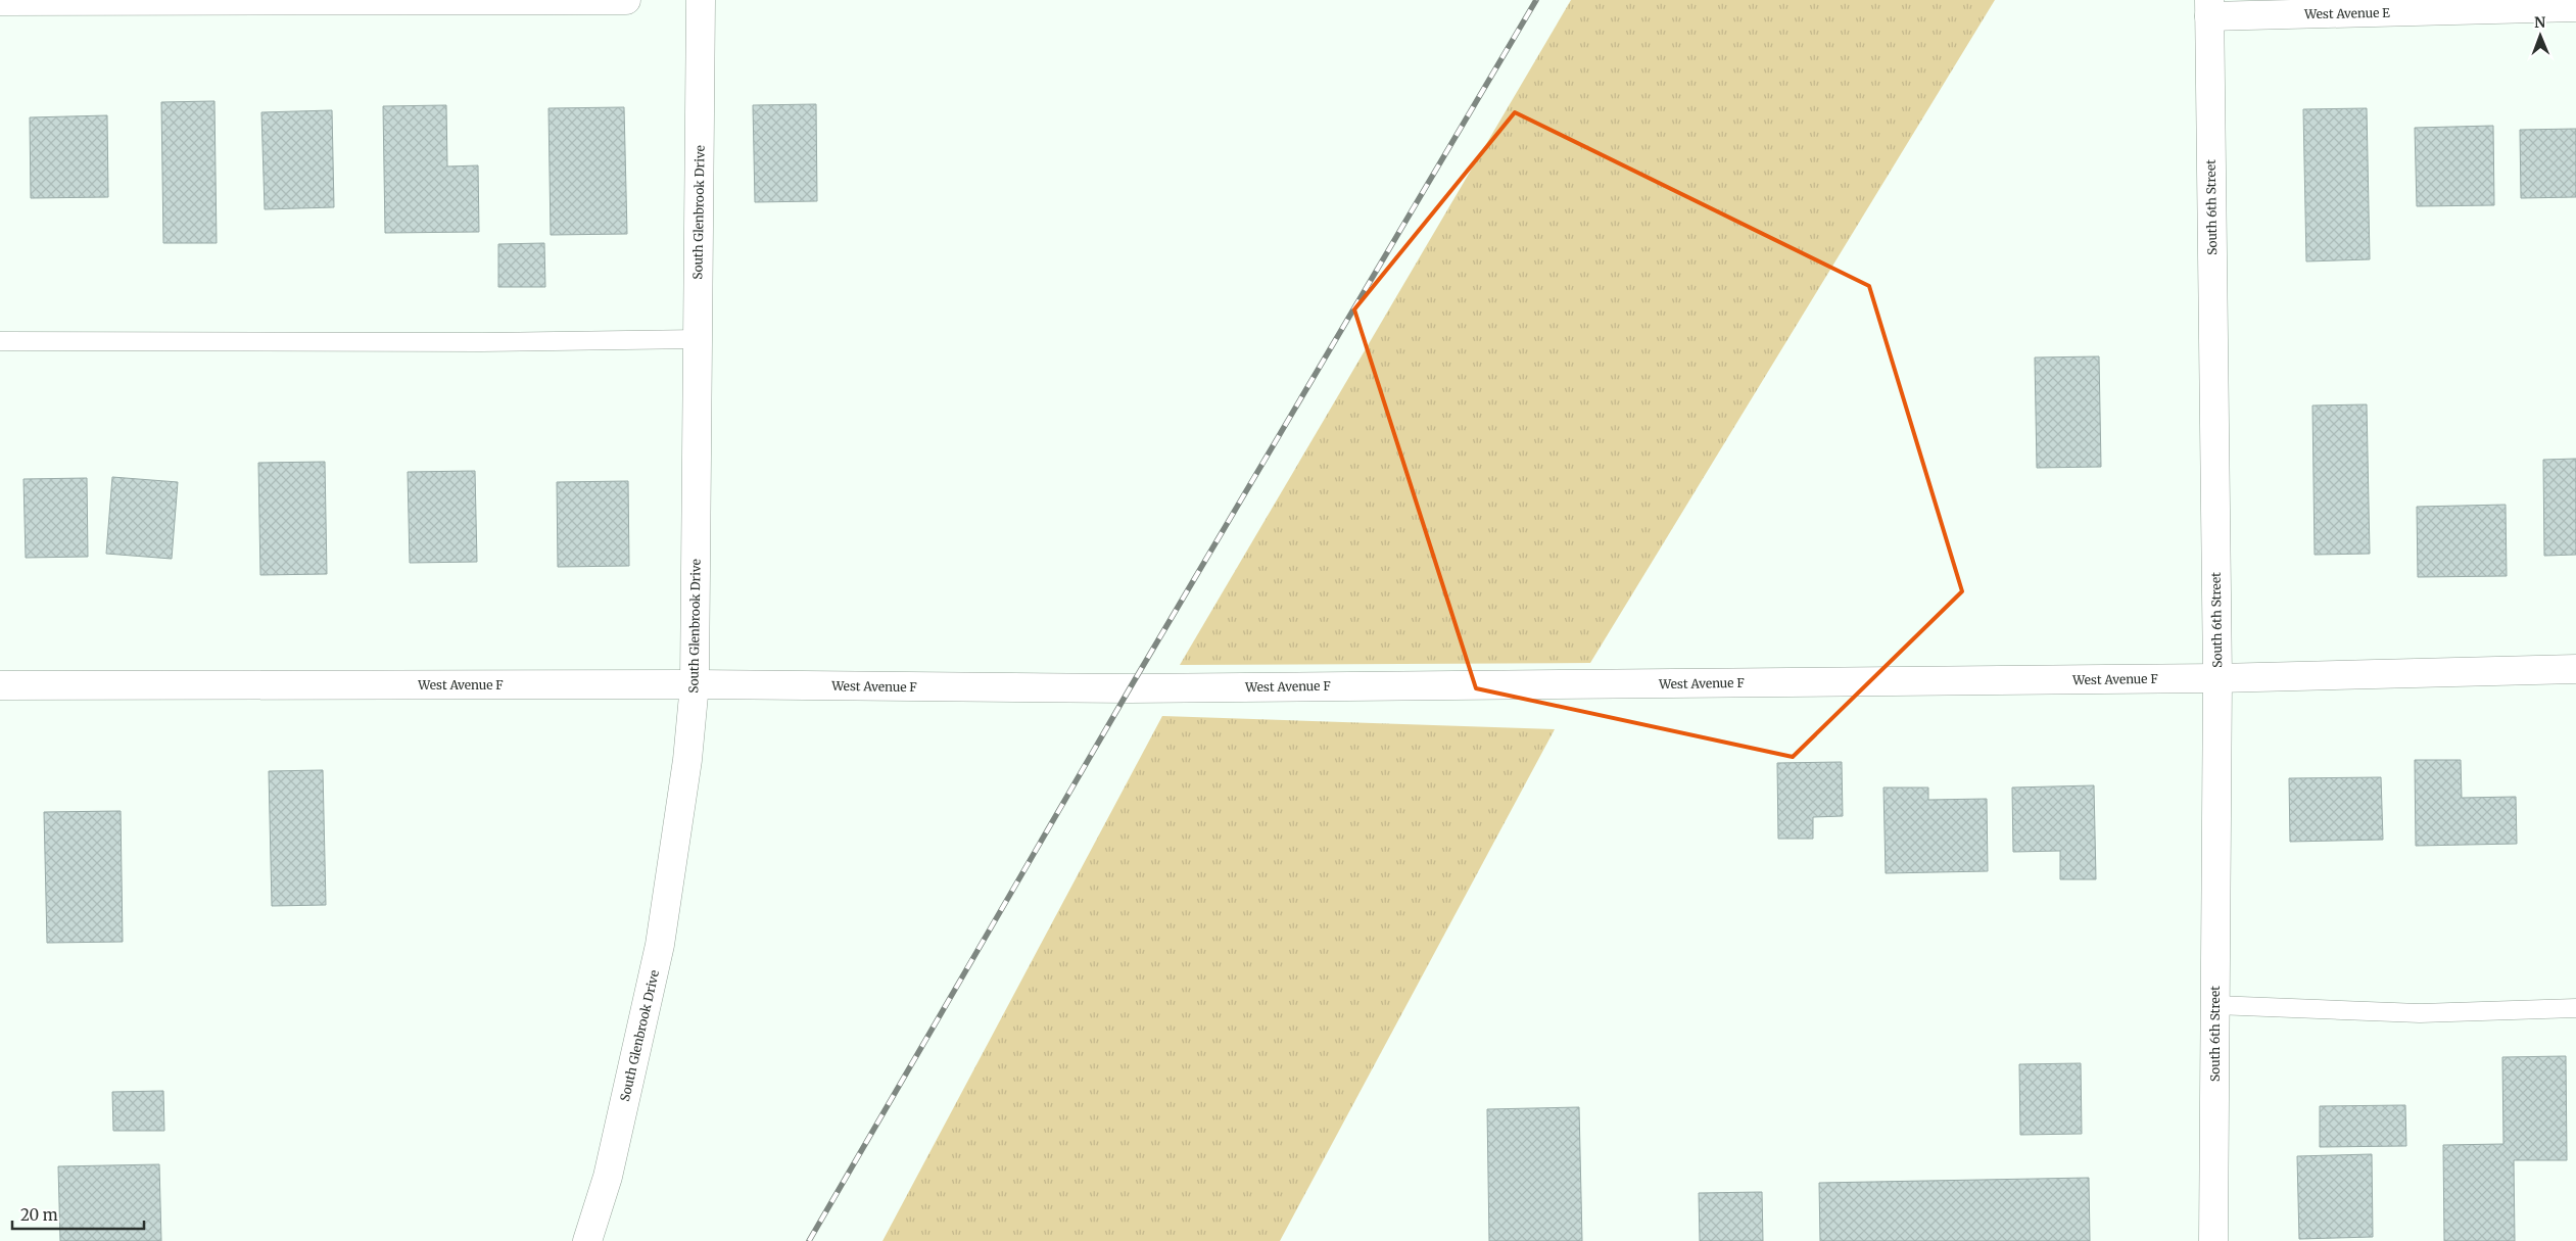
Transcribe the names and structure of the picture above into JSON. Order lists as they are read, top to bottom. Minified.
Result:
{"streets":{"street":["West Avenue E","South 6th Street","South Glenbrook Drive","West Avenue F"]},"crossings":[["West Avenue E","South 6th Street"],["South 6th Street","West Avenue F"],["South Glenbrook Drive","West Avenue F"]],"scale_bar":"20 m","north":"top"}
